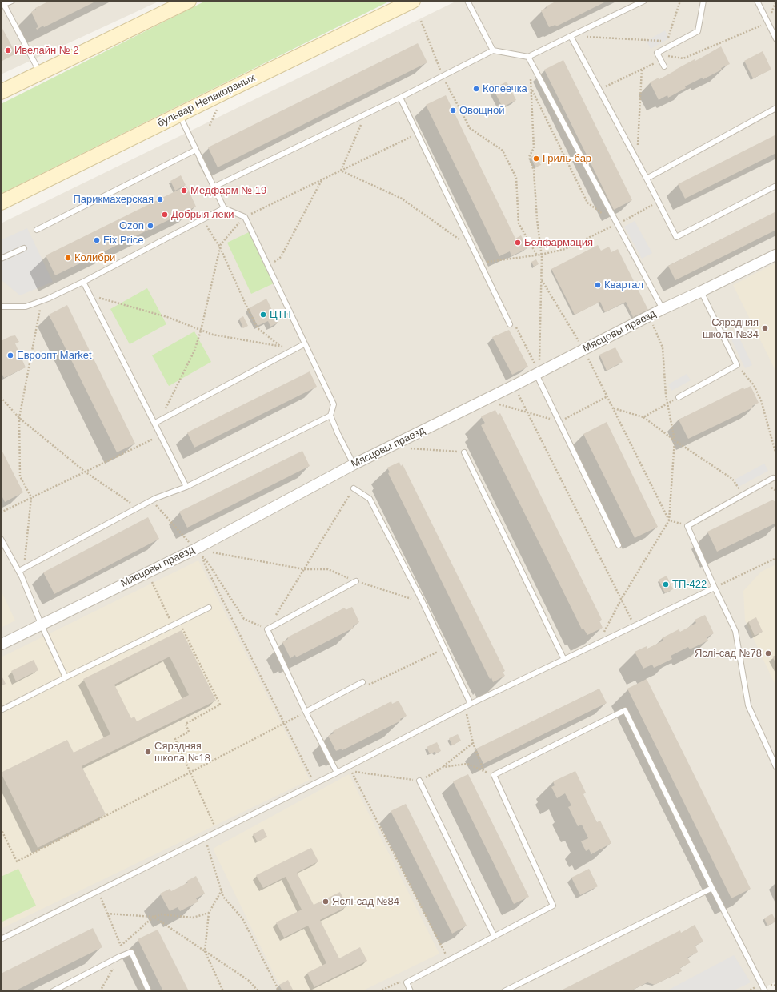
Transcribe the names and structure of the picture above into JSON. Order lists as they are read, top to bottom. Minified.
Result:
{"streets":{"main road":["бульвар Непакораных"],"street":["Мясцовы праезд"]},"places":["Ивелайн № 2","Копеечка","Овощной","Гриль-бар","Медфарм № 19","Парикмахерская","Добрыя леки","Ozon","Fix Price","Белфармация","Колибри","Квартал","ЦТП","Сярэдняя школа №34","Евроопт Market","ТП-422","Яслі-сад №78","Сярэдняя школа №18","Яслі-сад №84"]}
